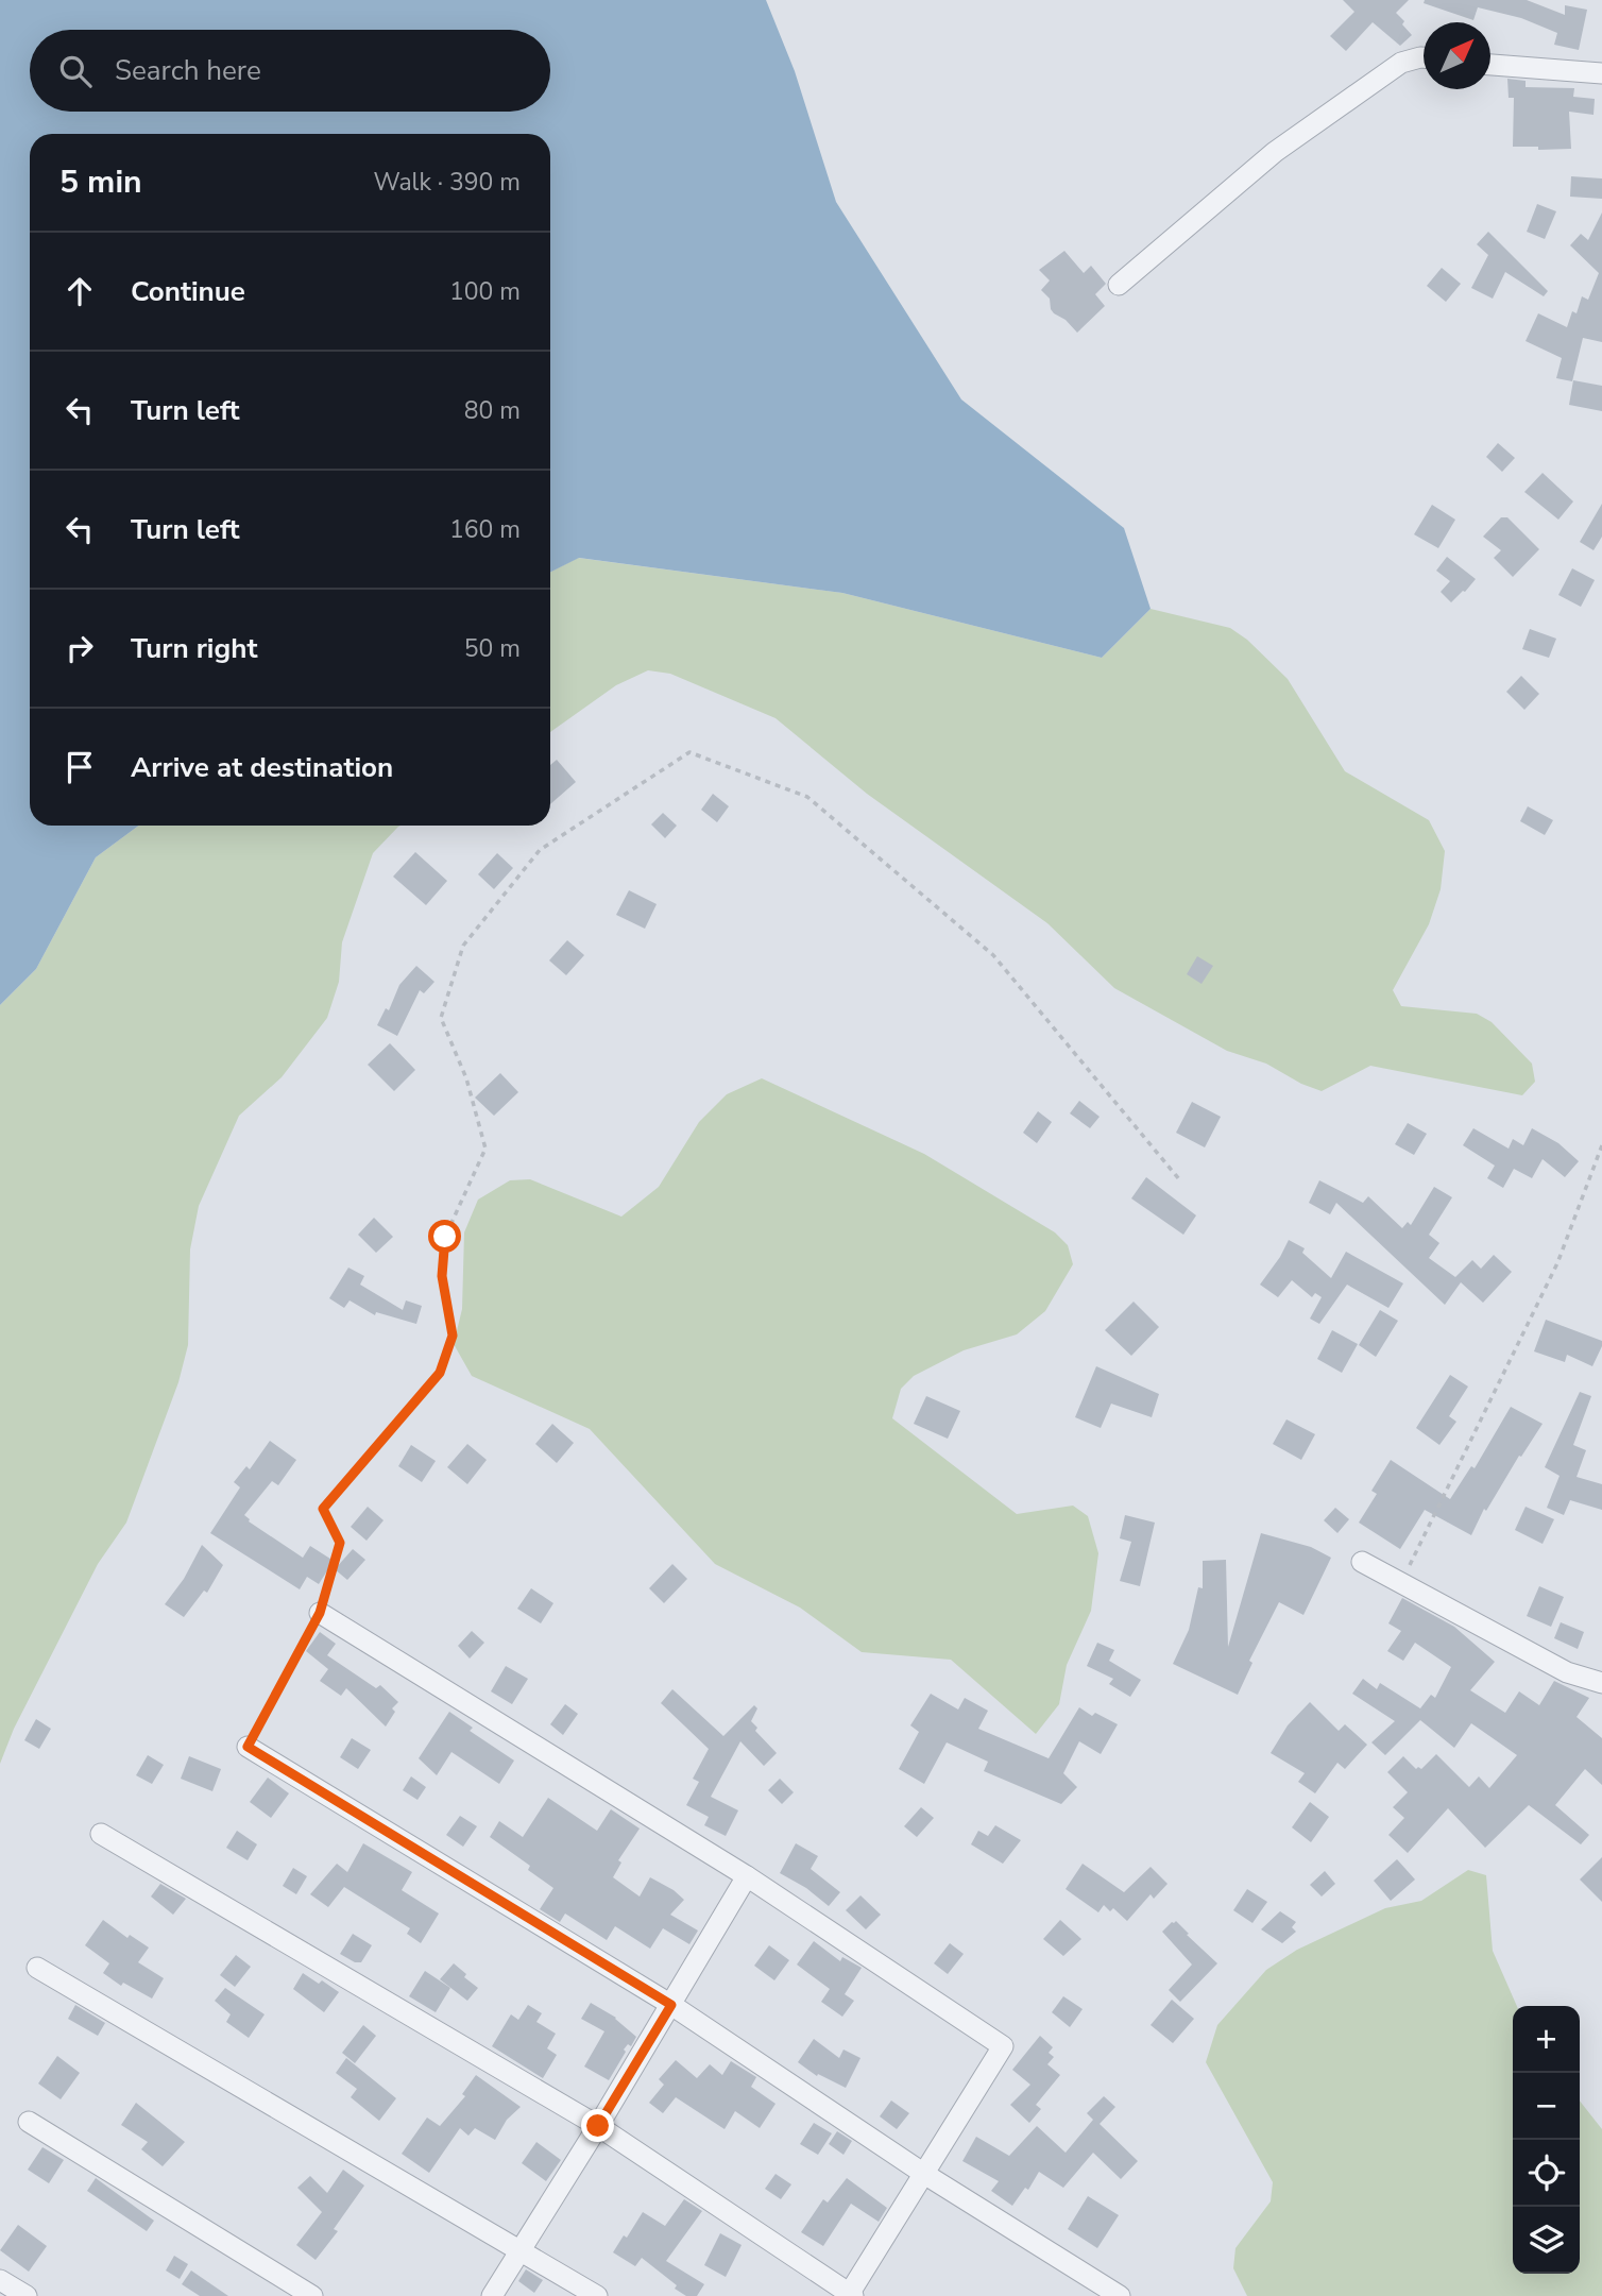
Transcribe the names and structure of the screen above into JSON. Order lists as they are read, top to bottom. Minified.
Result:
{"north":"top right","page":{"search":"Search here","heading":["5 min","Walk · 390 m"],"list":[["Continue","100 m"],["Turn left","80 m"],["Turn left","160 m"],["Turn right","50 m"],"Arrive at destination"],"map_buttons":["+","−"]}}
